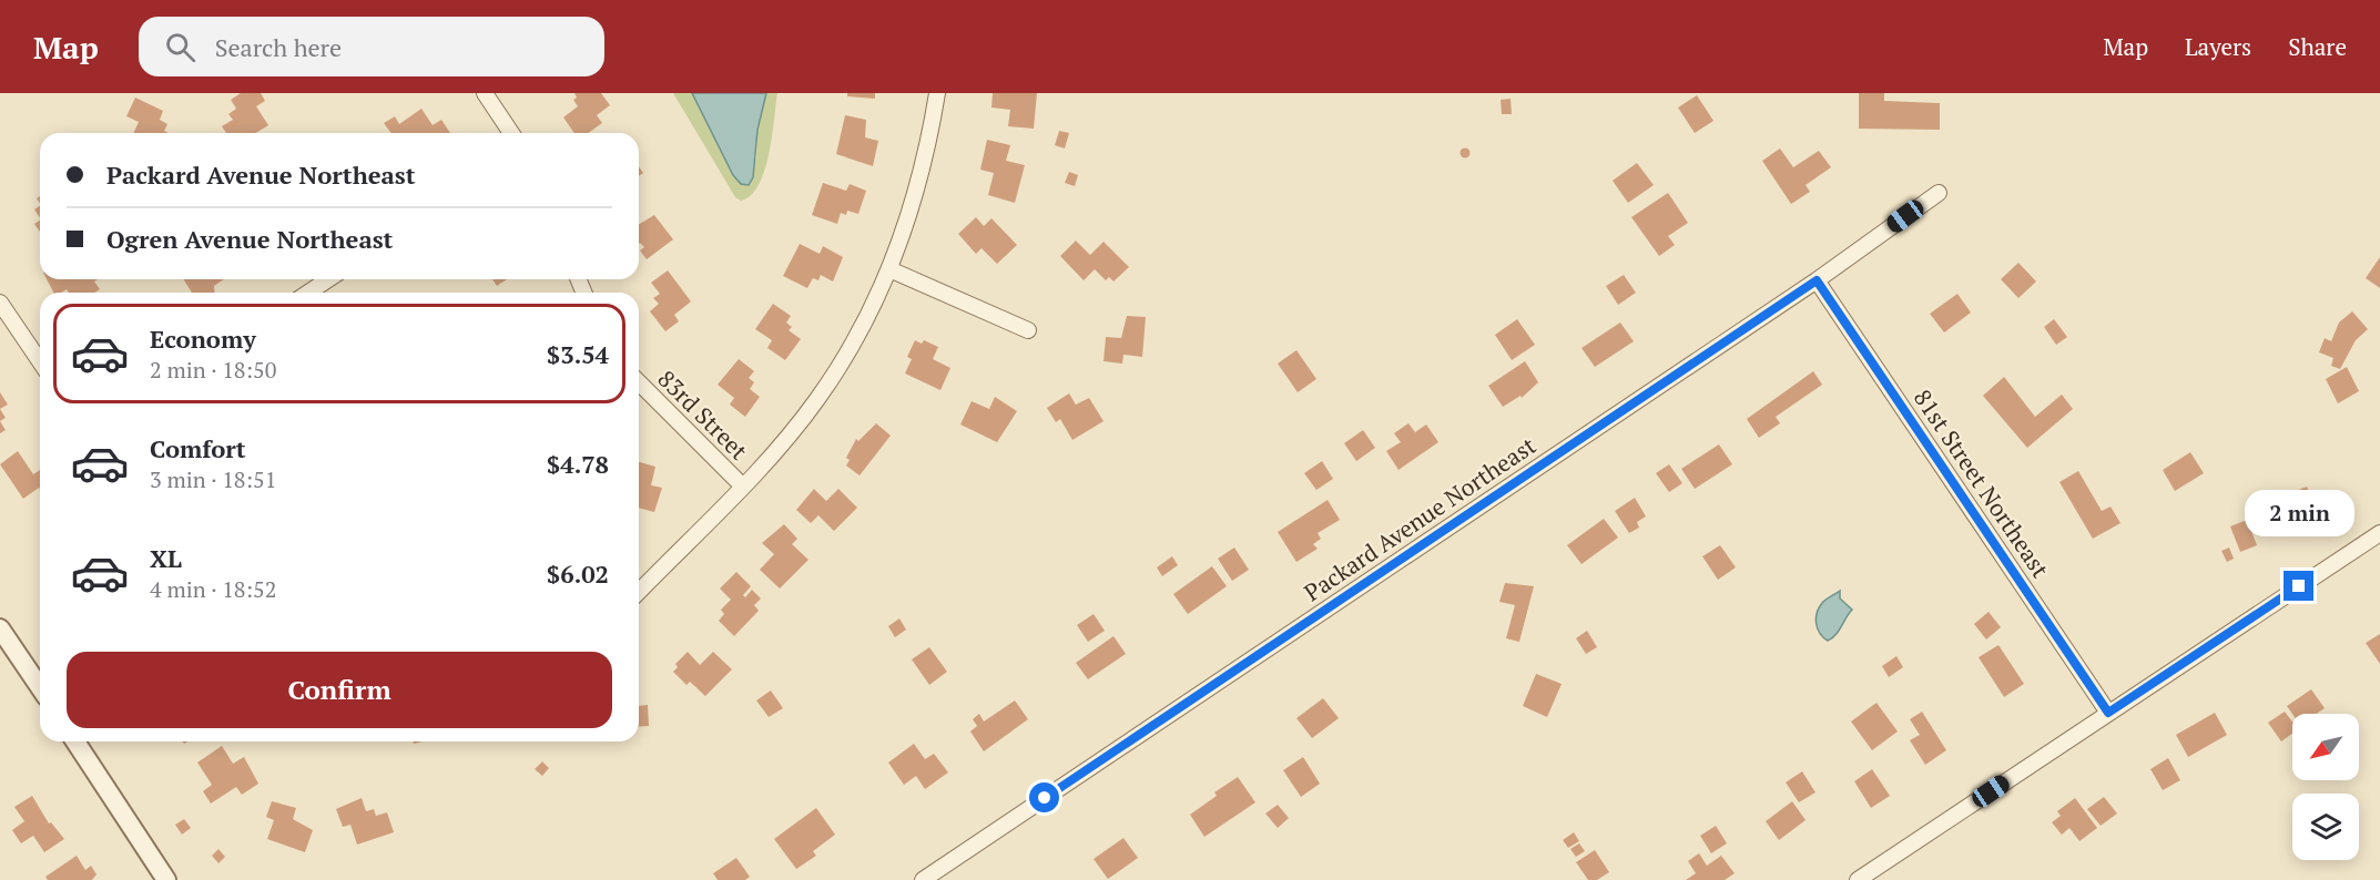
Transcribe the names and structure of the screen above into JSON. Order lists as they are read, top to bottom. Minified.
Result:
{"streets":{"street":["83rd Street","81st Street Northeast","Packard Avenue Northeast"]},"crossings":[["81st Street Northeast","Packard Avenue Northeast"]],"north":"bottom left","page":{"header":"Map","search":"Search here","nav":["Map","Layers","Share"],"banner":["Packard Avenue Northeast","Ogren Avenue Northeast"],"list":[{"name":"Economy","note":"2 min · 18:50","value":"$3.54"},{"name":"Comfort","note":"3 min · 18:51","value":"$4.78"},{"name":"XL","note":"4 min · 18:52","value":"$6.02"}],"bubble":"2 min","buttons":"Confirm"}}
